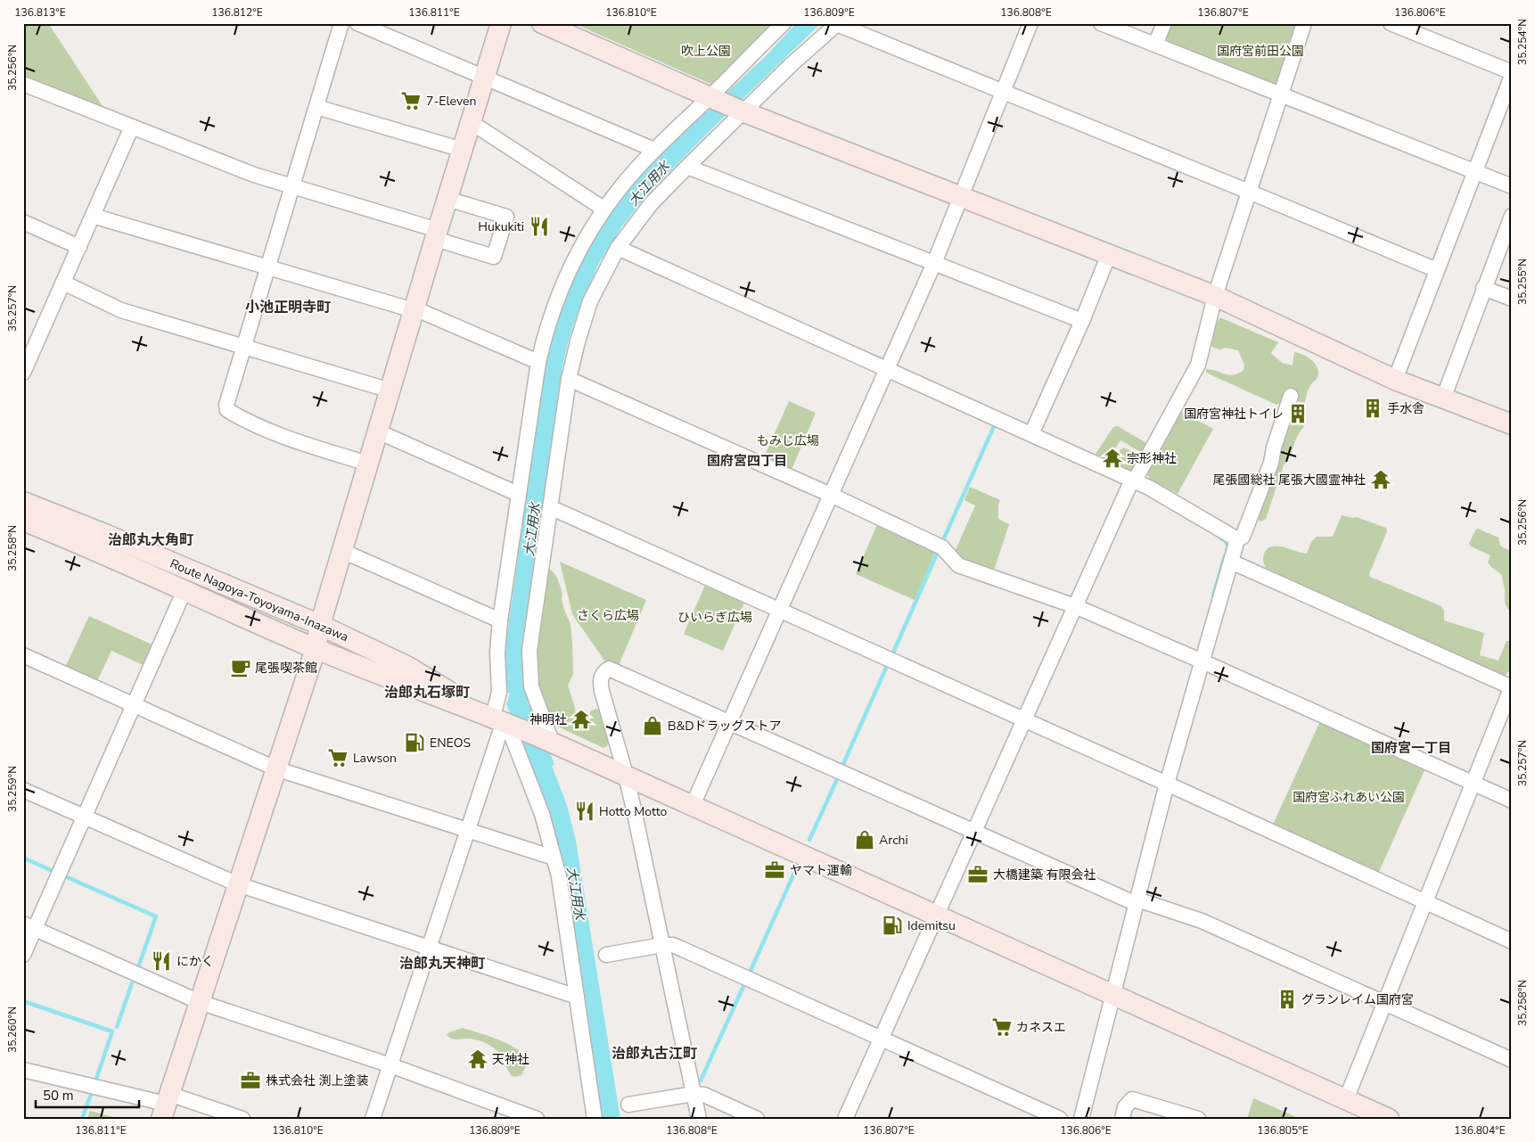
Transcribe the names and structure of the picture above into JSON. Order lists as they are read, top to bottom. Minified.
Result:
{"streets":{"street":["Route Nagoya-Toyoyama-Inazawa"]},"districts":["小池正明寺町","国府宮四丁目","治郎丸大角町","治郎丸石塚町","国府宮一丁目","治郎丸天神町","治郎丸古江町"],"water":["大江用水"],"parks":["吹上公園","国府宮前田公園","もみじ広場","さくら広場","ひいらぎ広場","国府宮ふれあい公園"],"places":{"supermarket":["7-Eleven","Lawson","カネスエ"],"restaurant":["Hukukiti","Hotto Motto","にかく"],"building":["手水舎","国府宮神社トイレ","グランレイム国府宮"],"temple":["宗形神社","尾張國総社 尾張大國霊神社","神明社","天神社"],"cafe":["尾張喫茶館"],"shop":["B&Dドラッグストア","Archi"],"fuel station":["ENEOS","Idemitsu"],"office":["ヤマト運輸","大橋建築 有限会社","株式会社 渕上塗装"]},"scale_bar":"50 m","coordinates":["136.813°E","136.812°E","136.811°E","136.810°E","136.809°E","136.808°E","136.807°E","136.806°E","35.254°N","35.256°N","35.255°N","35.257°N","35.258°N","35.259°N","35.260°N","136.805°E","136.804°E"]}
